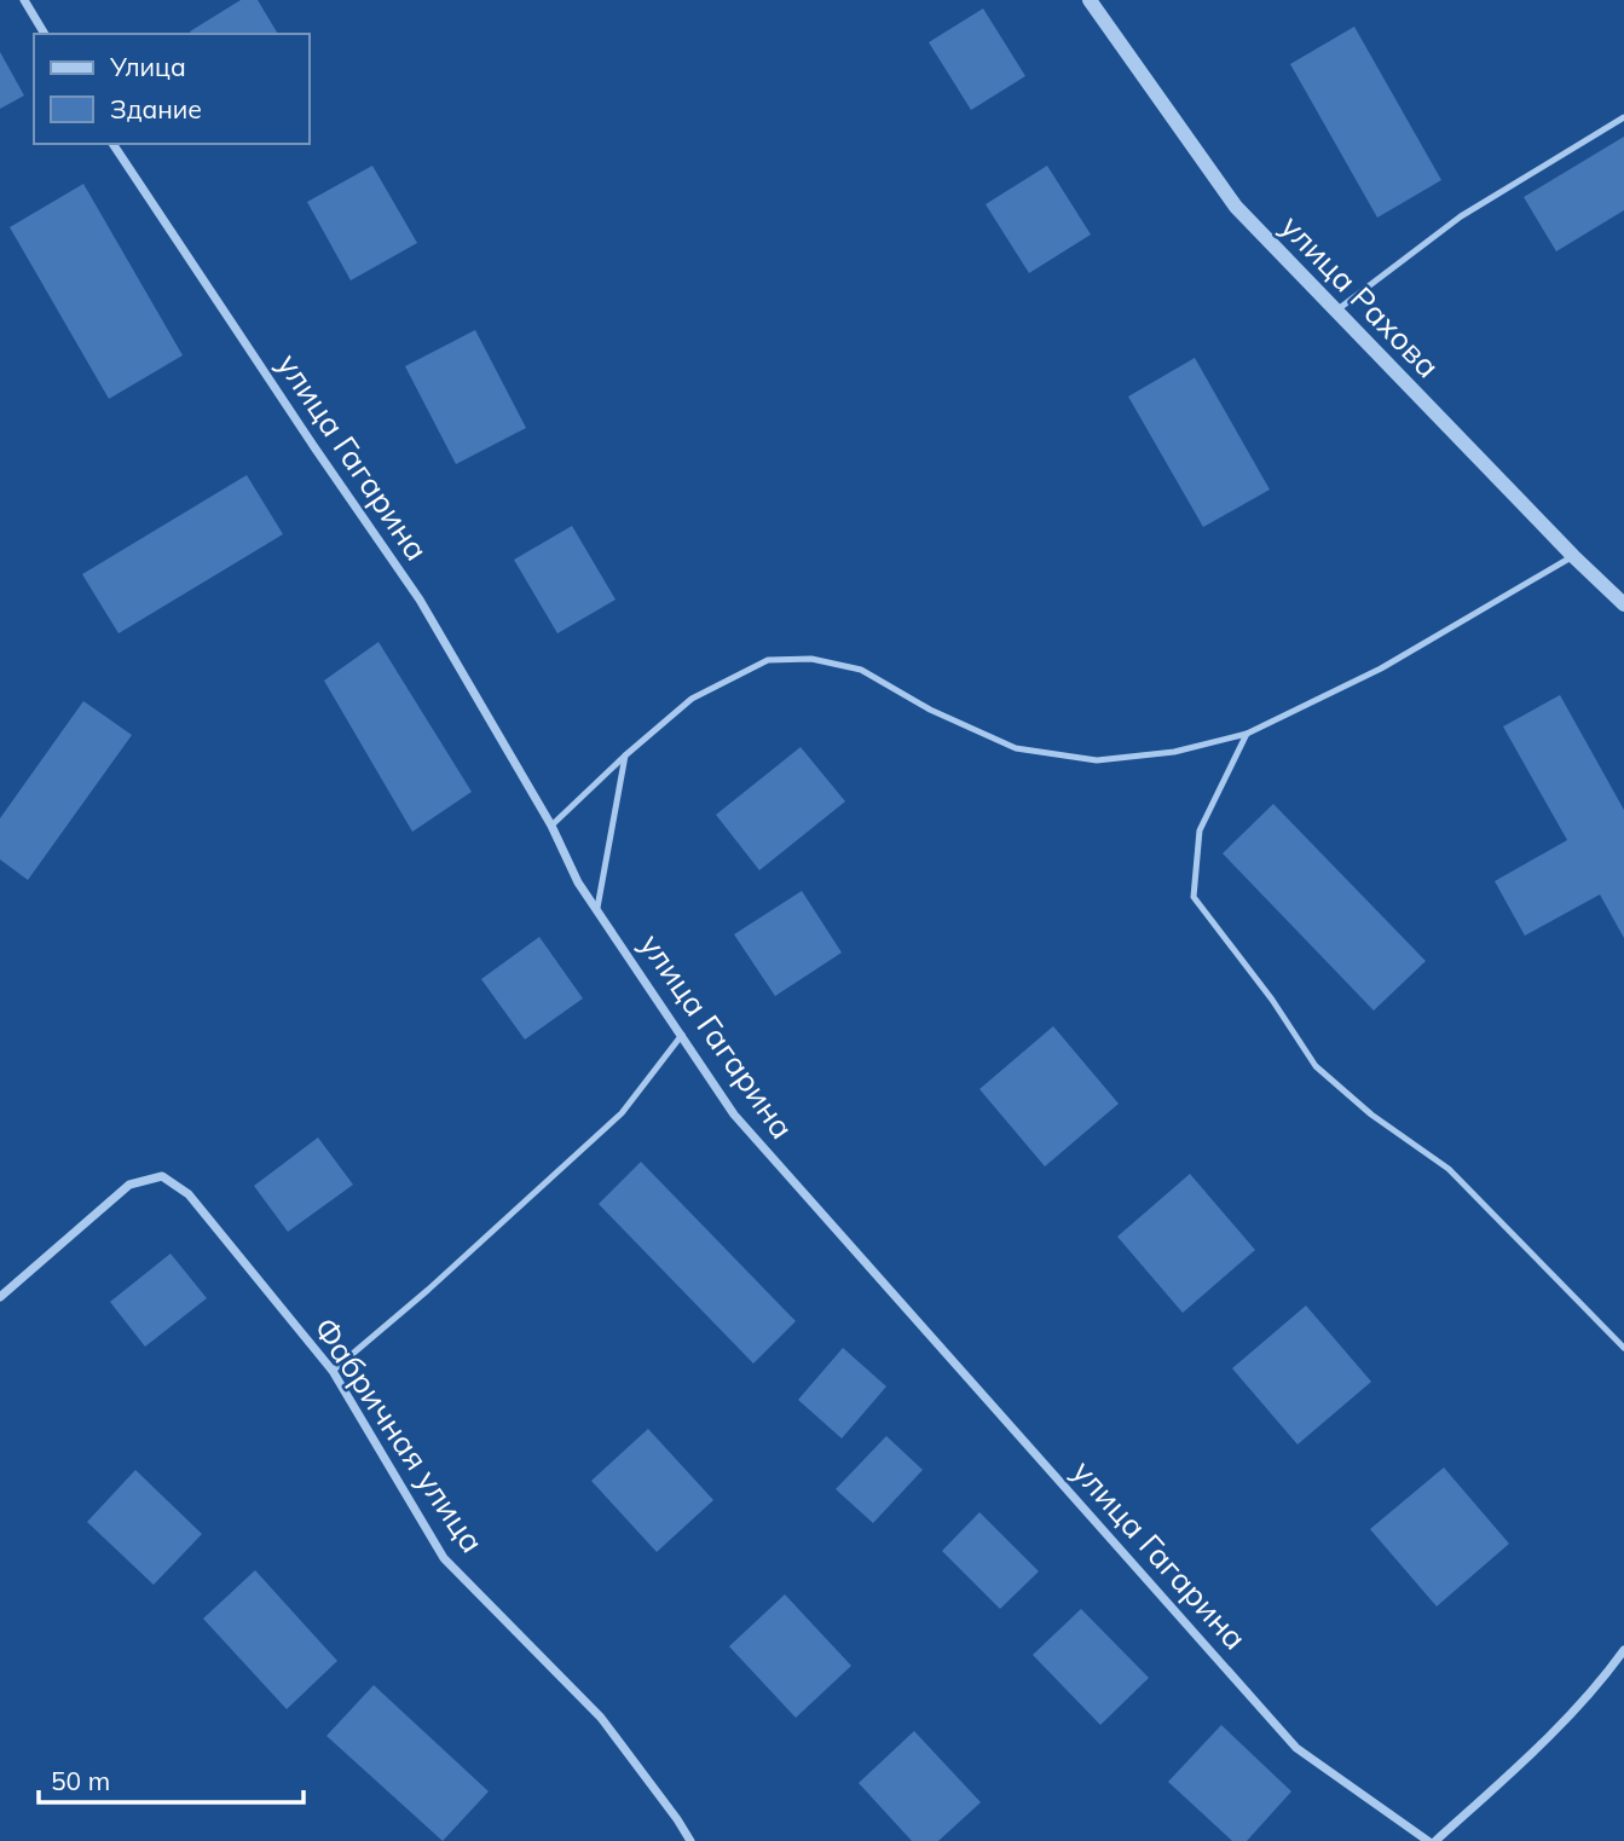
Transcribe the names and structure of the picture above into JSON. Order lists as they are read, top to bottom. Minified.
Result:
{"streets":{"street":["улица Рахова","улица Гагарина","Фабричная улица"]},"legend":["Улица","Здание"],"scale_bar":"50 m"}
